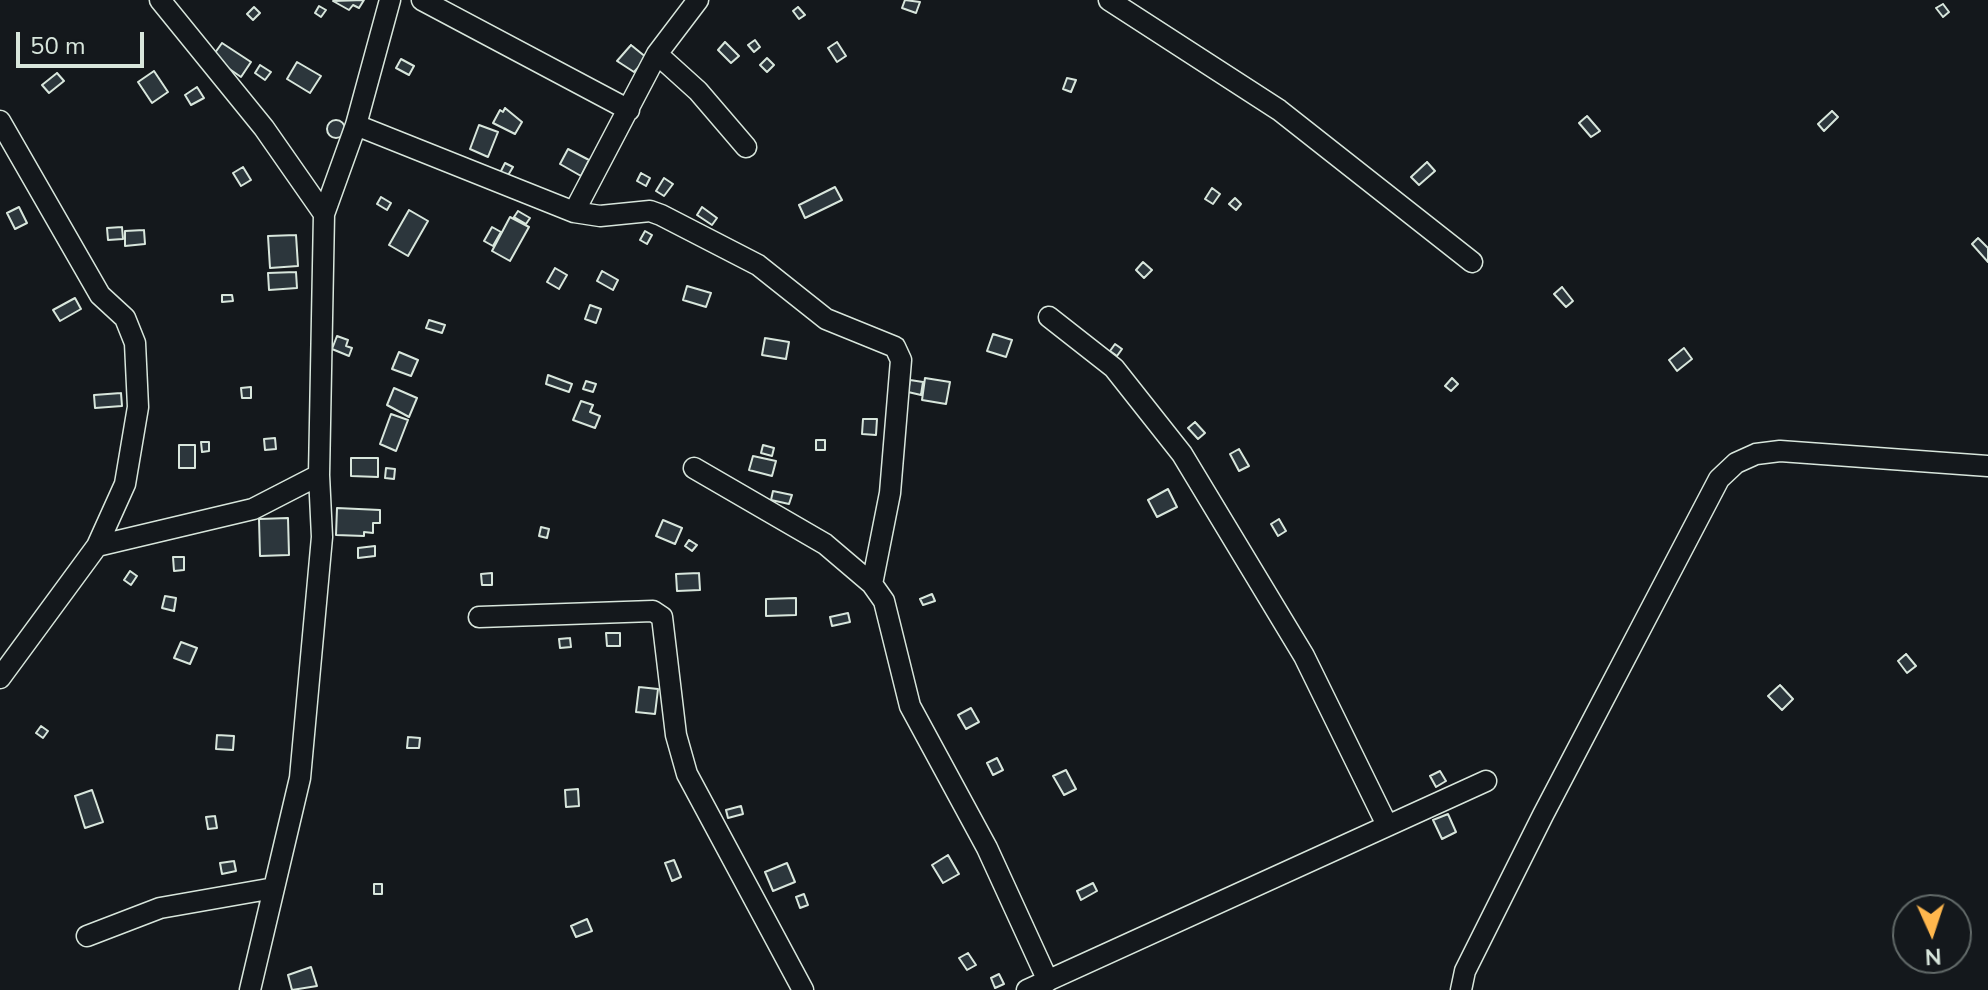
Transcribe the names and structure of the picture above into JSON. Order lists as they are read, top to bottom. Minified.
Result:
{"scale_bar":"50 m","north":"bottom"}
